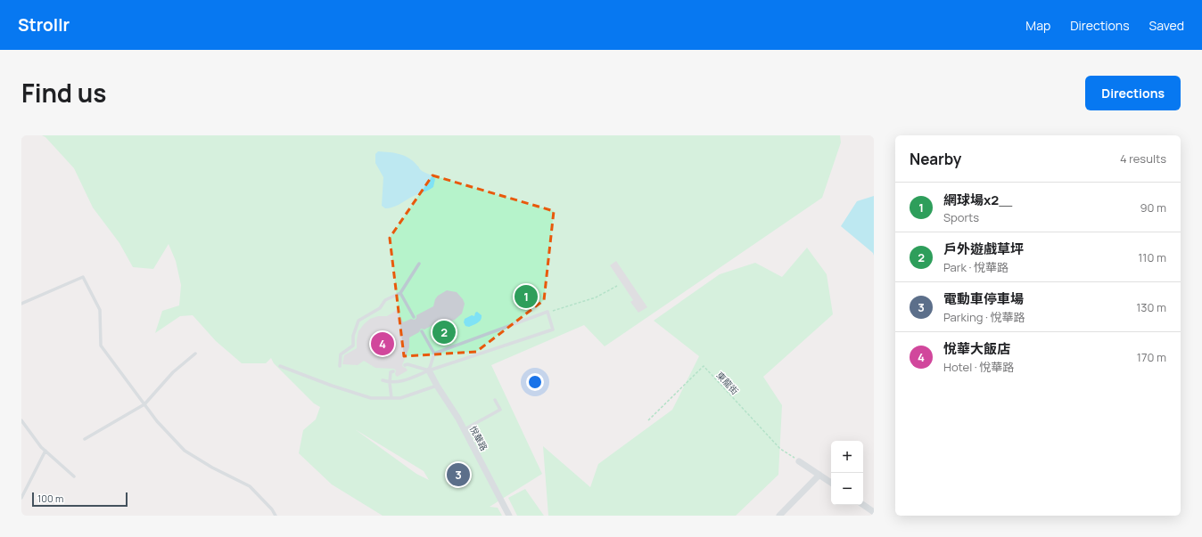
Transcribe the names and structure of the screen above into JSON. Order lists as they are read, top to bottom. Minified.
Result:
{"streets":{"street":["悅華路"],"path":["東龍街"]},"scale_bar":"100 m","page":{"header":"Strollr","nav":["Map","Directions","Saved"],"title":"Find us","buttons":"Directions","heading":["Nearby","4 results"],"list":[{"mark":"1","name":"網球場x2＿","note":"Sports","value":"90 m"},{"mark":"2","name":"戶外遊戲草坪","note":"Park · 悅華路","value":"110 m"},{"mark":"3","name":"電動車停車場","note":"Parking · 悅華路","value":"130 m"},{"mark":"4","name":"悅華大飯店","note":"Hotel · 悅華路","value":"170 m"}],"pins":["1","2","4","3"],"map_buttons":["+","−"],"scale":"100 m"}}
